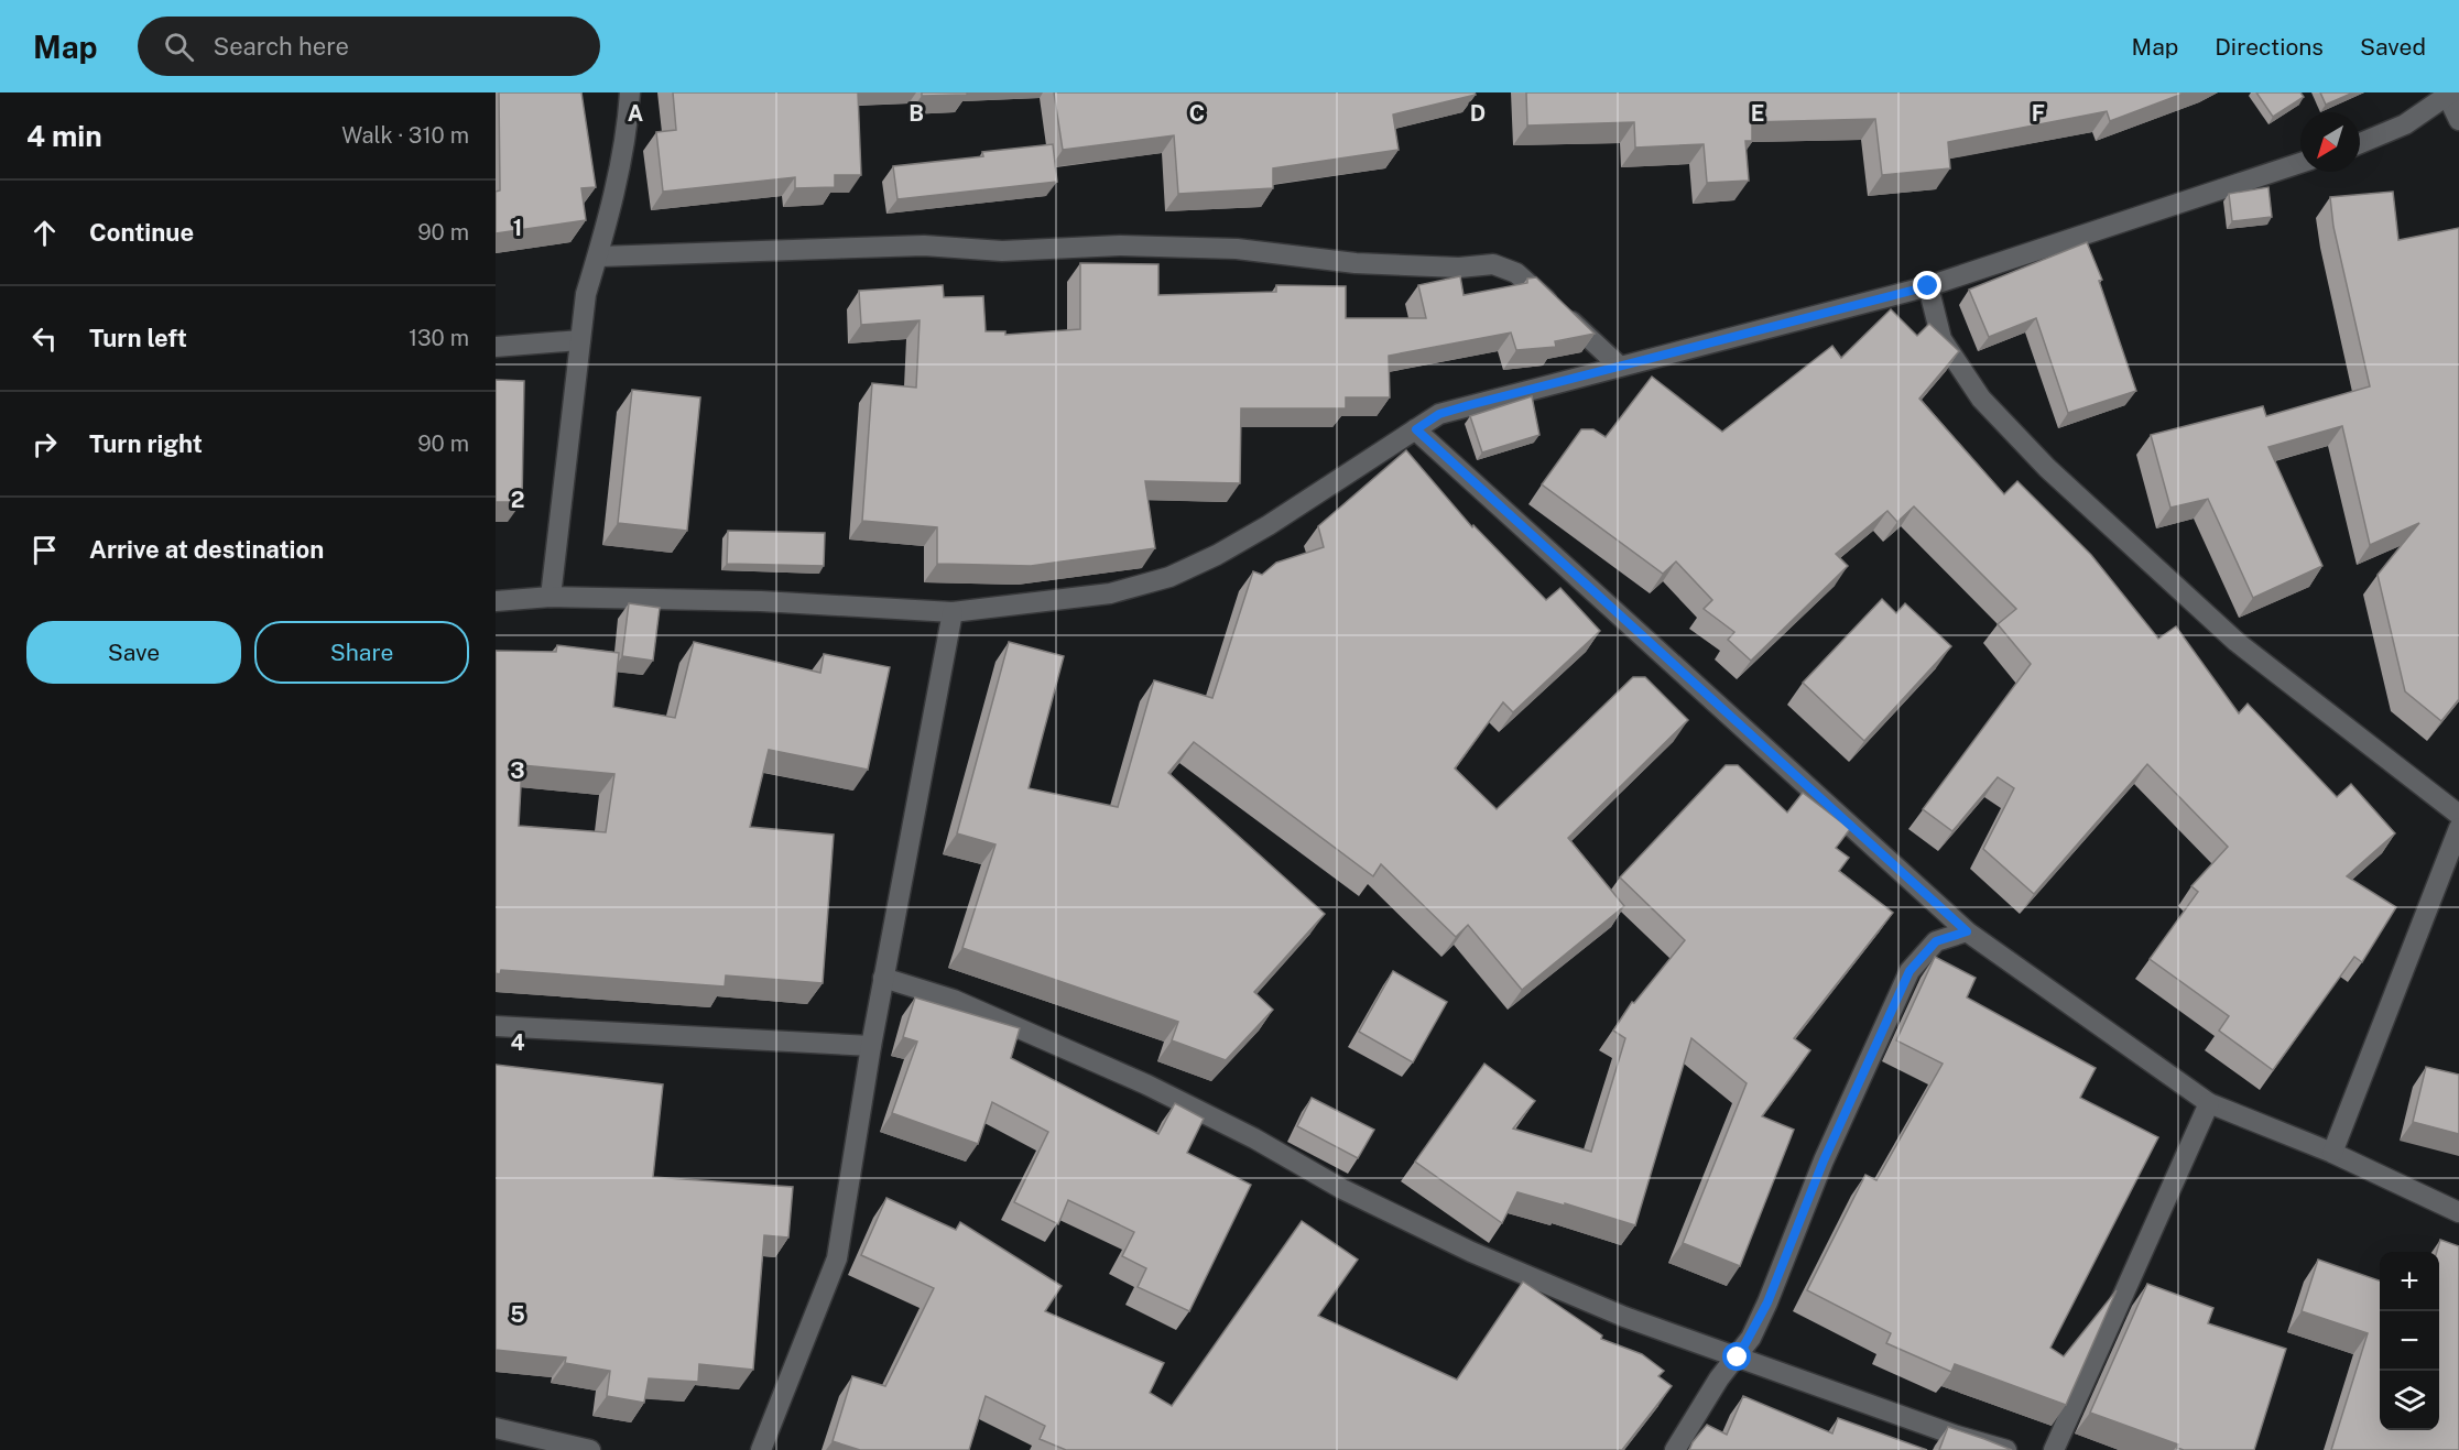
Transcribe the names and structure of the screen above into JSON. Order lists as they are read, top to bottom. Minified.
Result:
{"north":"bottom left","page":{"header":"Map","search":"Search here","nav":["Map","Directions","Saved"],"heading":["4 min","Walk · 310 m"],"list":[["Continue","90 m"],["Turn left","130 m"],["Turn right","90 m"],"Arrive at destination"],"buttons":["Save","Share"],"map_buttons":["+","−"]},"grid":{"columns":["A","B","C","D","E","F"],"rows":["1","2","3","4","5"]}}
